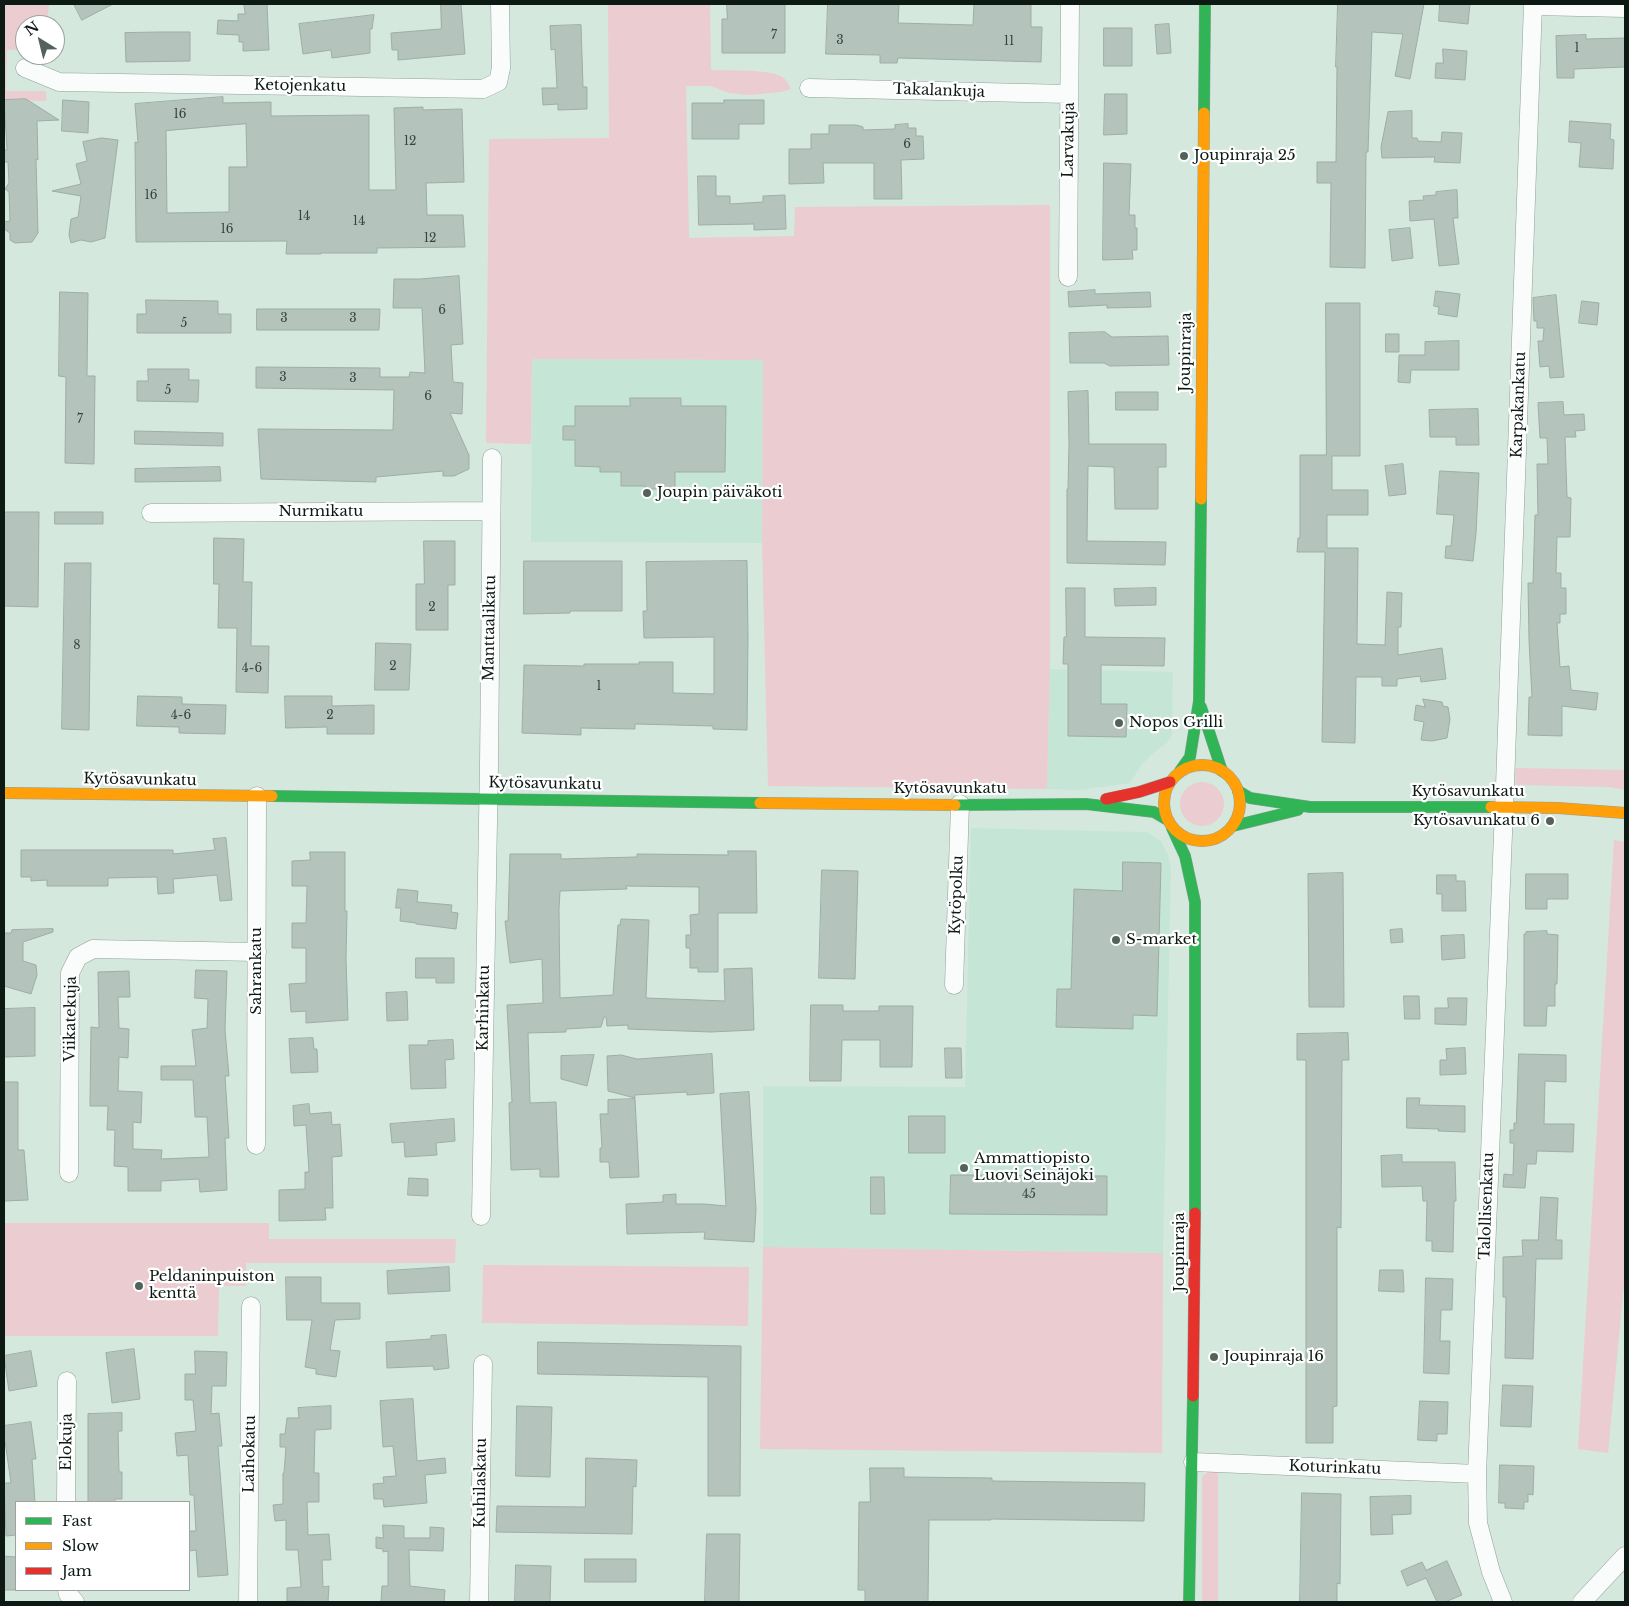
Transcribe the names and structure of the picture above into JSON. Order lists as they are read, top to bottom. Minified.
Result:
{"streets":{"street":["Ketojenkatu","Takalankuja","Larvakuja","Joupinraja","Karpakankatu","Nurmikatu","Manttaalikatu","Kytösavunkatu","Kytöpolku","Sahrankatu","Karhinkatu","Viikatekuja","Talollisenkatu","Elokuja","Laihokatu","Koturinkatu","Kuhilaskatu"]},"crossings":[["Takalankuja","Larvakuja"],["Joupinraja","Kytösavunkatu"],["Joupinraja","Koturinkatu"],["Karpakankatu","Kytösavunkatu"],["Karpakankatu","Talollisenkatu"],["Nurmikatu","Manttaalikatu"],["Manttaalikatu","Kytösavunkatu"],["Manttaalikatu","Karhinkatu"],["Kytösavunkatu","Kytöpolku"],["Kytösavunkatu","Sahrankatu"],["Kytösavunkatu","Karhinkatu"],["Kytösavunkatu","Talollisenkatu"],["Sahrankatu","Viikatekuja"],["Talollisenkatu","Koturinkatu"]],"places":["Joupinraja 25","Joupin päiväkoti","Nopos Grilli","Kytösavunkatu 6","S-market","Ammattiopisto Luovi Seinäjoki","Peldaninpuiston kenttä","Joupinraja 16"],"house_numbers":["7","3","11","1","16","12","6","16","14","14","16","12","6","3","3","5","3","3","5","6","7","2","8","2","4-6","1","4-6","2","45"],"legend":["Fast","Slow","Jam"],"north":"top left"}
